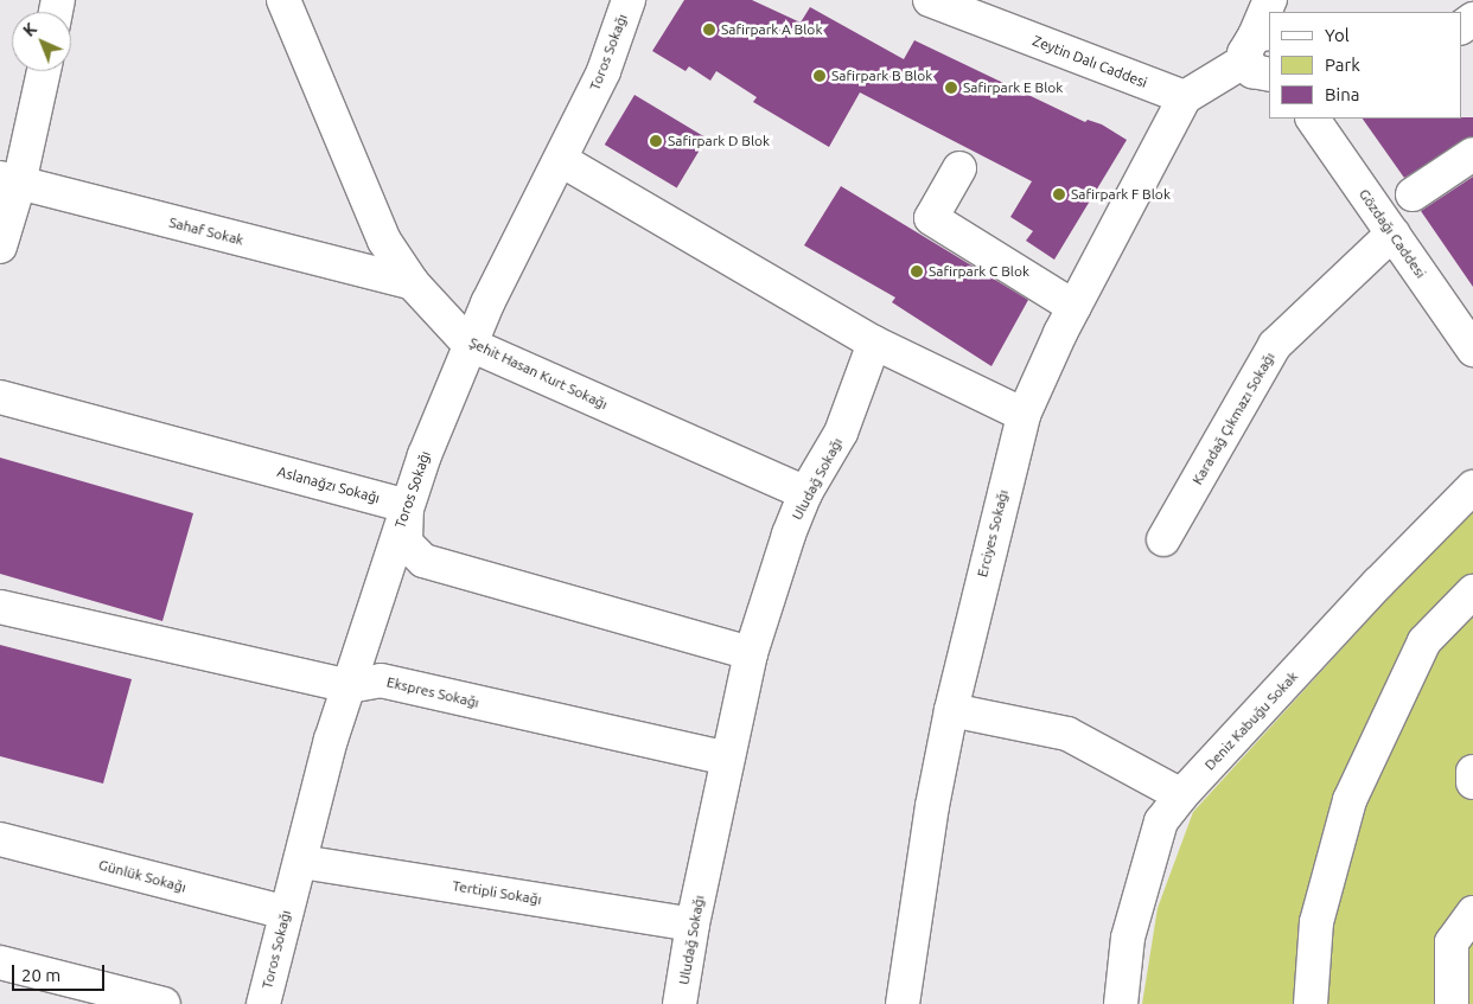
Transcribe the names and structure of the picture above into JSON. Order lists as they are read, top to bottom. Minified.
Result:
{"streets":{"street":["Toros Sokağı","Zeytin Dalı Caddesi","Sahaf Sokak","Gözdağı Caddesi","Şehit Hasan Kurt Sokağı","Karadağ Çıkmazı Sokağı","Uludağ Sokağı","Aslanağzı Sokağı","Erciyes Sokağı","Ekspres Sokağı","Deniz Kabuğu Sokak","Günlük Sokağı","Tertipli Sokağı"]},"crossings":[["Toros Sokağı","Şehit Hasan Kurt Sokağı"],["Toros Sokağı","Aslanağzı Sokağı"],["Toros Sokağı","Ekspres Sokağı"],["Toros Sokağı","Günlük Sokağı"],["Toros Sokağı","Tertipli Sokağı"],["Zeytin Dalı Caddesi","Erciyes Sokağı"],["Sahaf Sokak","Şehit Hasan Kurt Sokağı"],["Gözdağı Caddesi","Karadağ Çıkmazı Sokağı"],["Şehit Hasan Kurt Sokağı","Uludağ Sokağı"],["Uludağ Sokağı","Ekspres Sokağı"],["Uludağ Sokağı","Tertipli Sokağı"]],"places":["Safirpark A Blok","Safirpark B Blok","Safirpark E Blok","Safirpark D Blok","Safirpark F Blok","Safirpark C Blok"],"legend":["Yol","Park","Bina"],"scale_bar":"20 m","north":"top left"}
